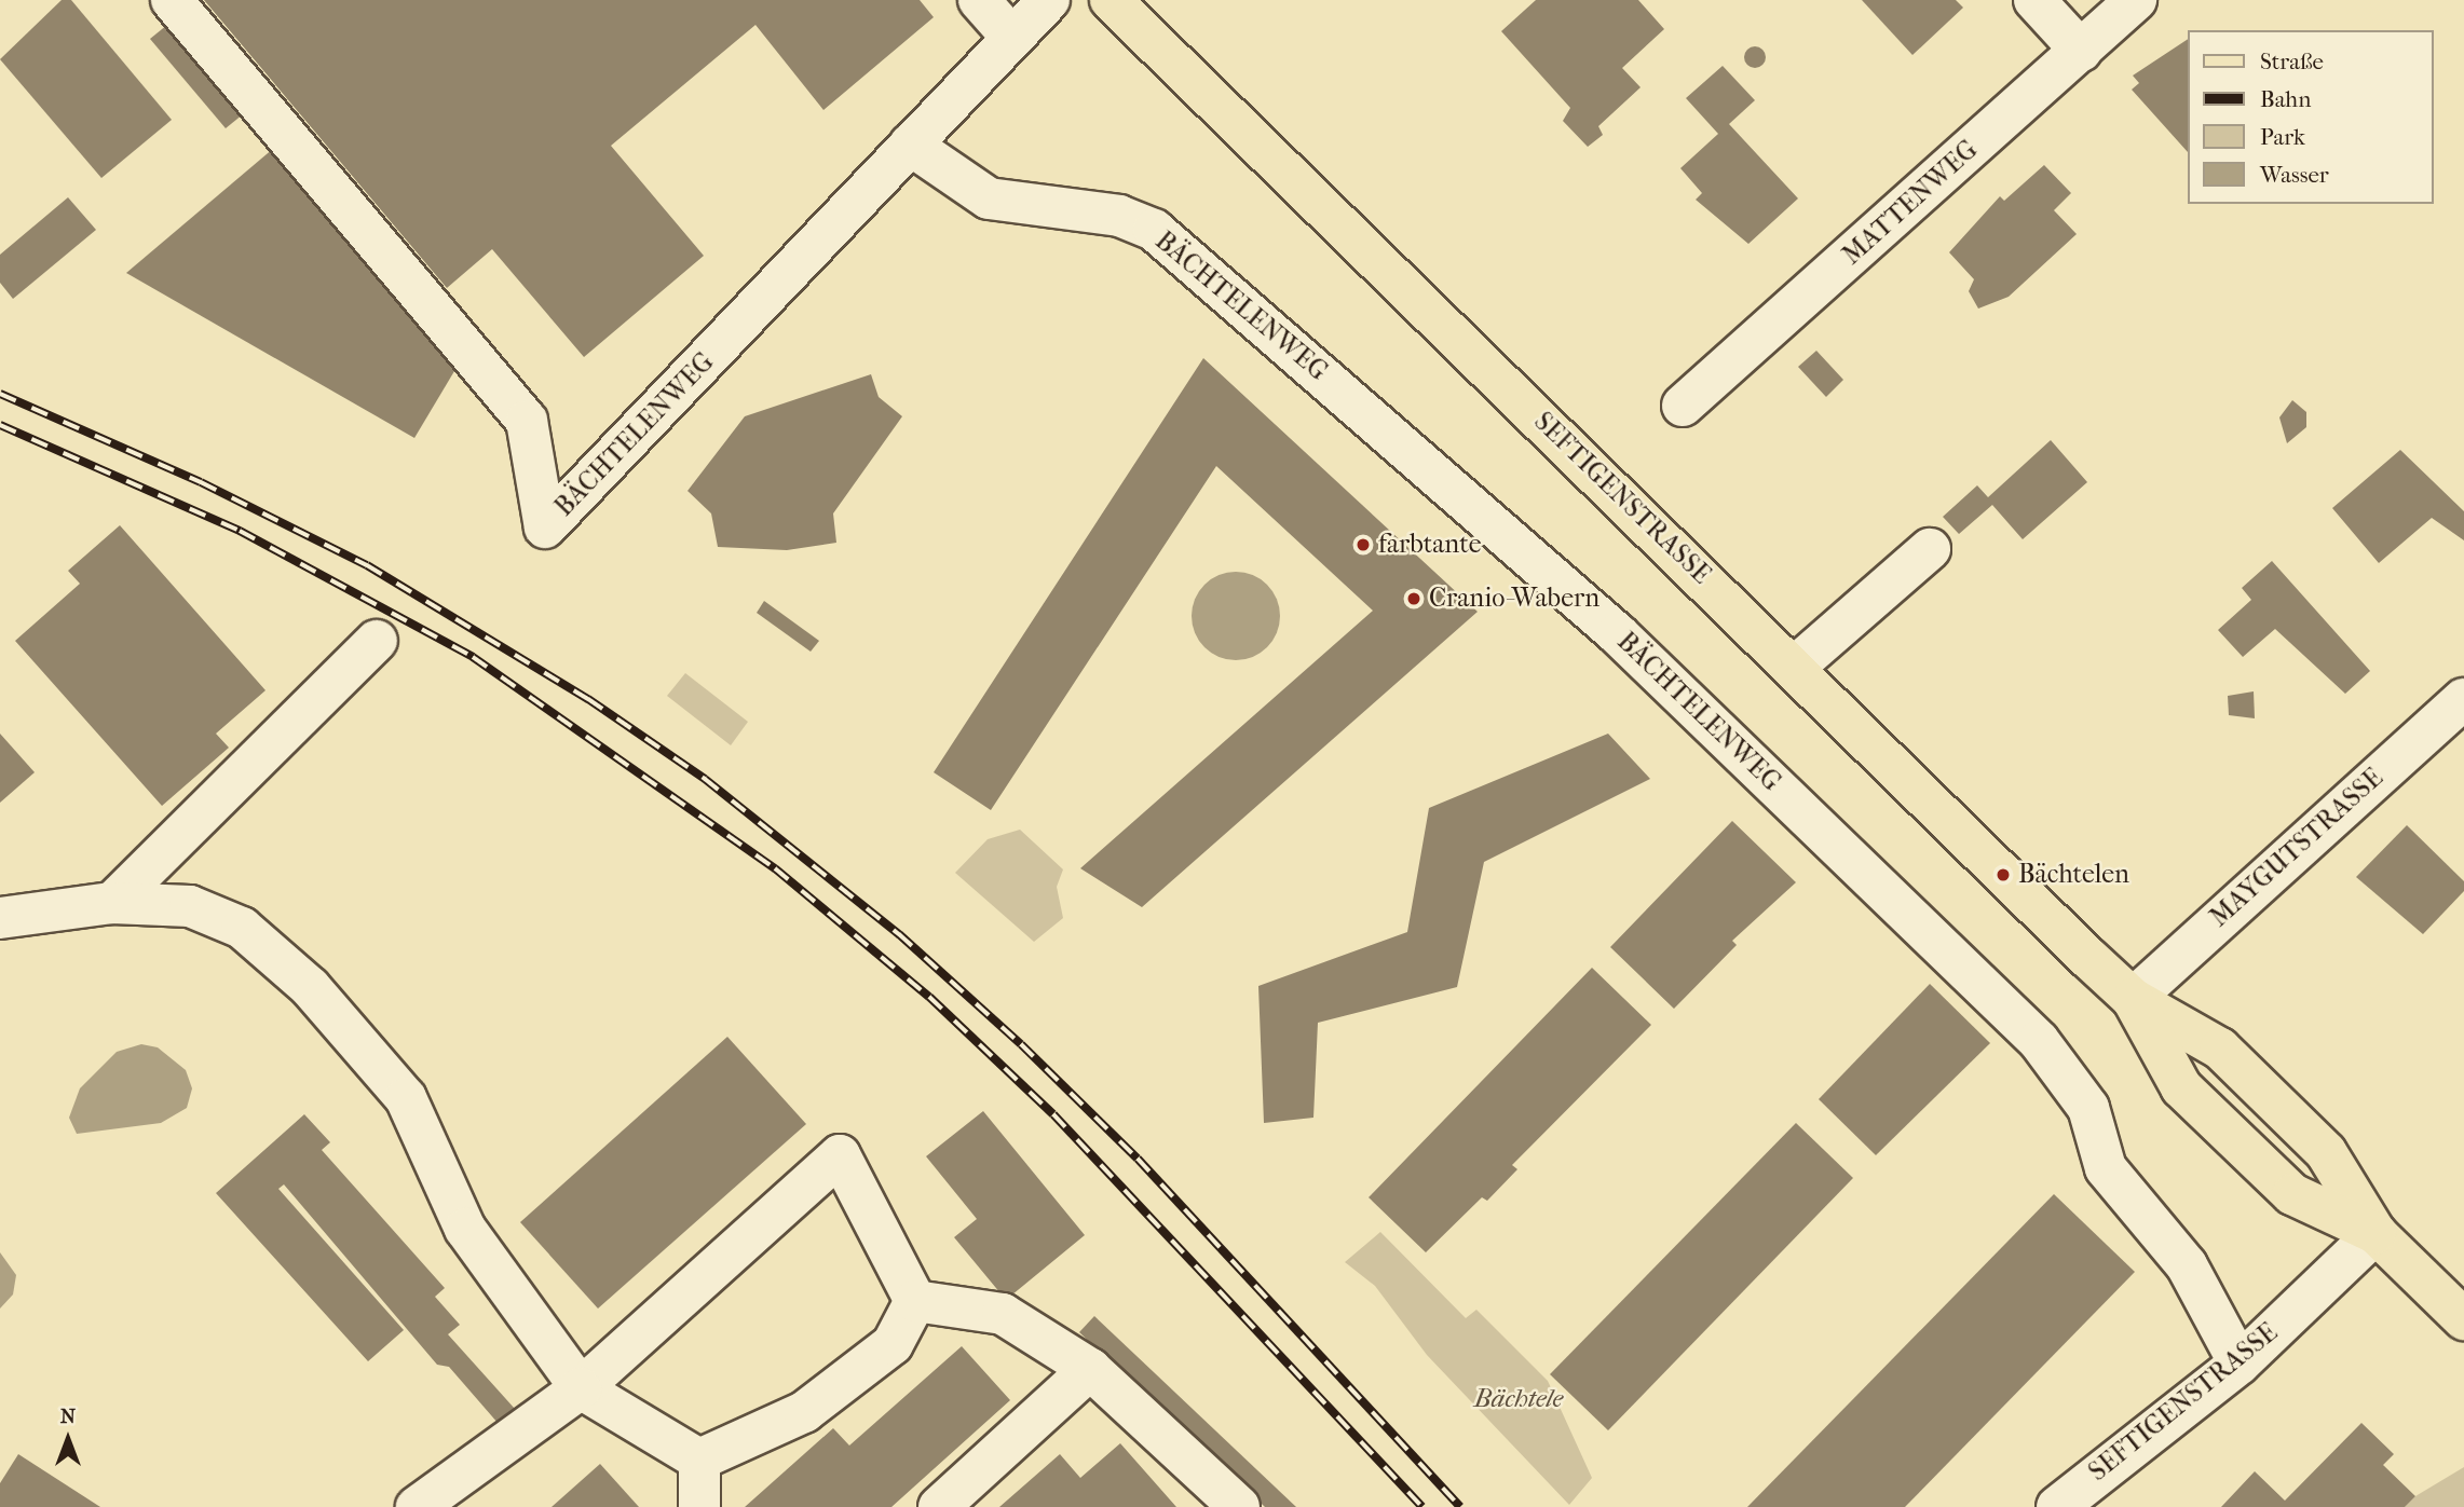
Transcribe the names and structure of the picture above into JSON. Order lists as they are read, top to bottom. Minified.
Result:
{"streets":{"main road":["SEFTIGENSTRASSE"],"street":["MATTENWEG","BÄCHTELENWEG","MAYGUTSTRASSE"]},"crossings":[["BÄCHTELENWEG","SEFTIGENSTRASSE"],["SEFTIGENSTRASSE","MAYGUTSTRASSE"]],"parks":["Bächtele"],"places":["farbtante","Cranio-Wabern","Bächtelen"],"legend":["Straße","Bahn","Park","Wasser"],"north":"top"}
